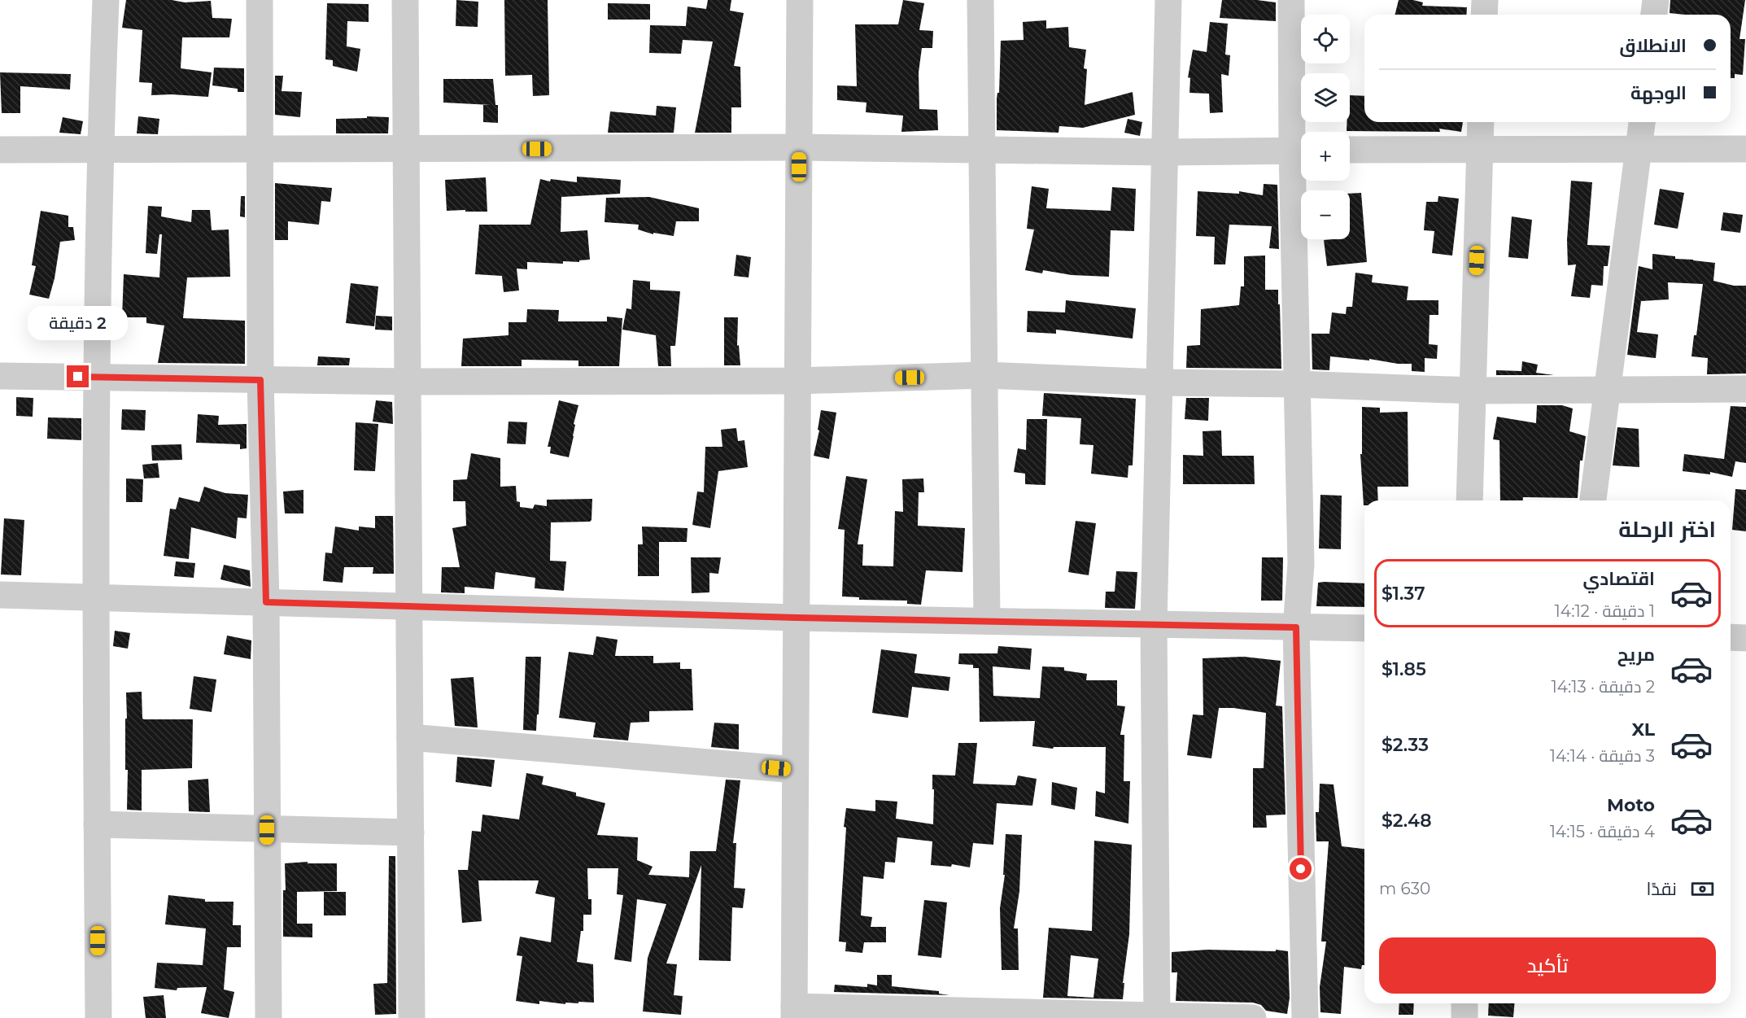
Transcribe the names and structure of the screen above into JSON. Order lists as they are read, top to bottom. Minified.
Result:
{"page":{"map_buttons":["+","−"],"banner":["الانطلاق","الوجهة"],"bubble":"2 دقيقة","heading":"اختر الرحلة","list":[{"name":"اقتصادي","note":"1 دقيقة · 14:12","value":"$1.37"},{"name":"مريح","note":"2 دقيقة · 14:13","value":"$1.85"},{"name":"XL","note":"3 دقيقة · 14:14","value":"$2.33"},{"name":"Moto","note":"4 دقيقة · 14:15","value":"$2.48"}],"pay":["نقدًا","630 m"],"buttons":"تأكيد"}}
